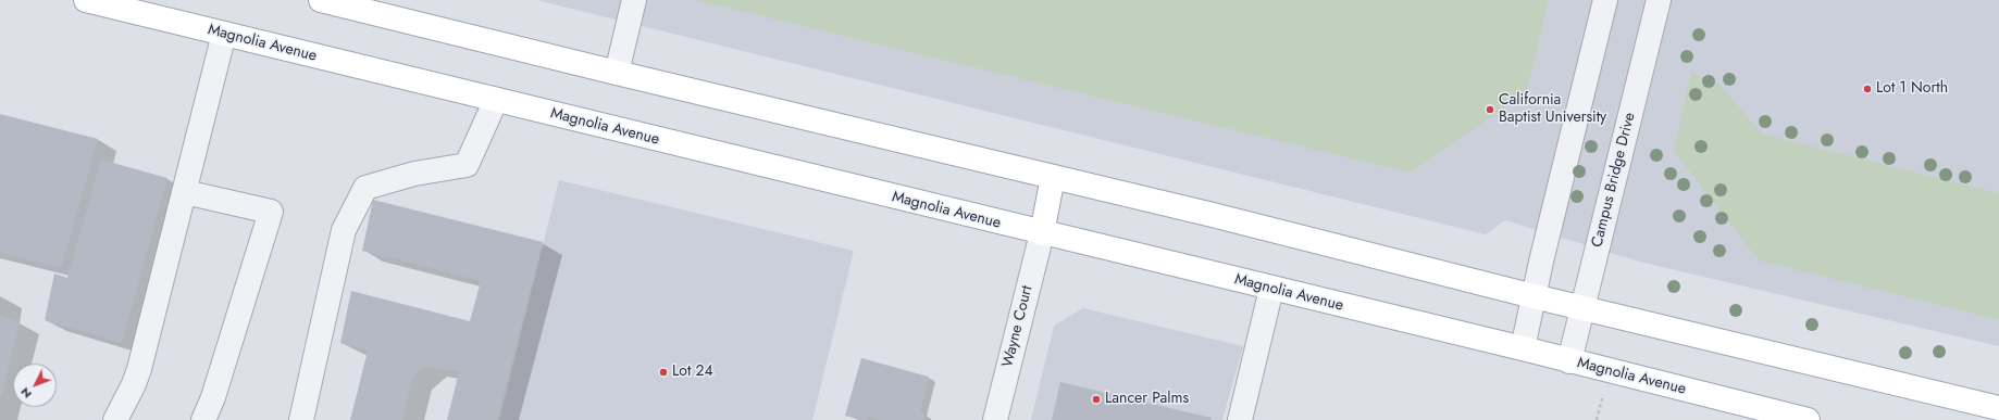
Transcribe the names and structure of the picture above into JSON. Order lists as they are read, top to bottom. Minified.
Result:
{"streets":{"main road":["Magnolia Avenue"],"street":["Campus Bridge Drive","Wayne Court"]},"crossings":[["Magnolia Avenue","Campus Bridge Drive"],["Magnolia Avenue","Wayne Court"]],"places":["Lot 1 North","California Baptist University","Lot 24","Lancer Palms"],"north":"bottom left"}
